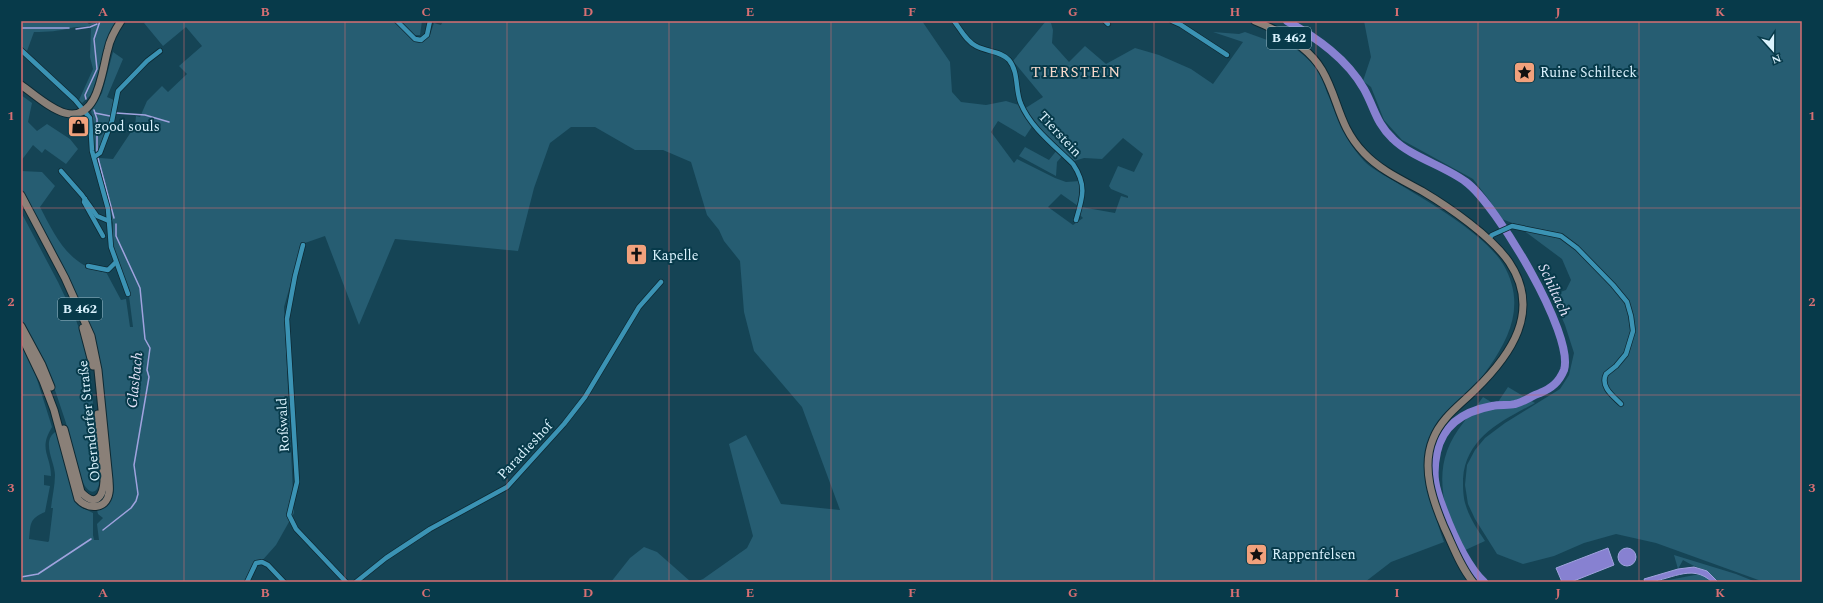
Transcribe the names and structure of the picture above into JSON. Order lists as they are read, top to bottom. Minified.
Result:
{"streets":{"main road":["B 462","Oberndorfer Straße"],"street":["Tierstein","Roßwald","Paradieshof"]},"districts":["TIERSTEIN"],"water":["Schiltach","Glasbach"],"places":{"place":["Ruine Schilteck","Rappenfelsen"],"shop":["good souls"],"church":["Kapelle"]},"north":"bottom","grid":{"columns":["A","B","C","D","E","F","G","H","I","J","K"],"rows":["1","2","3"]}}
